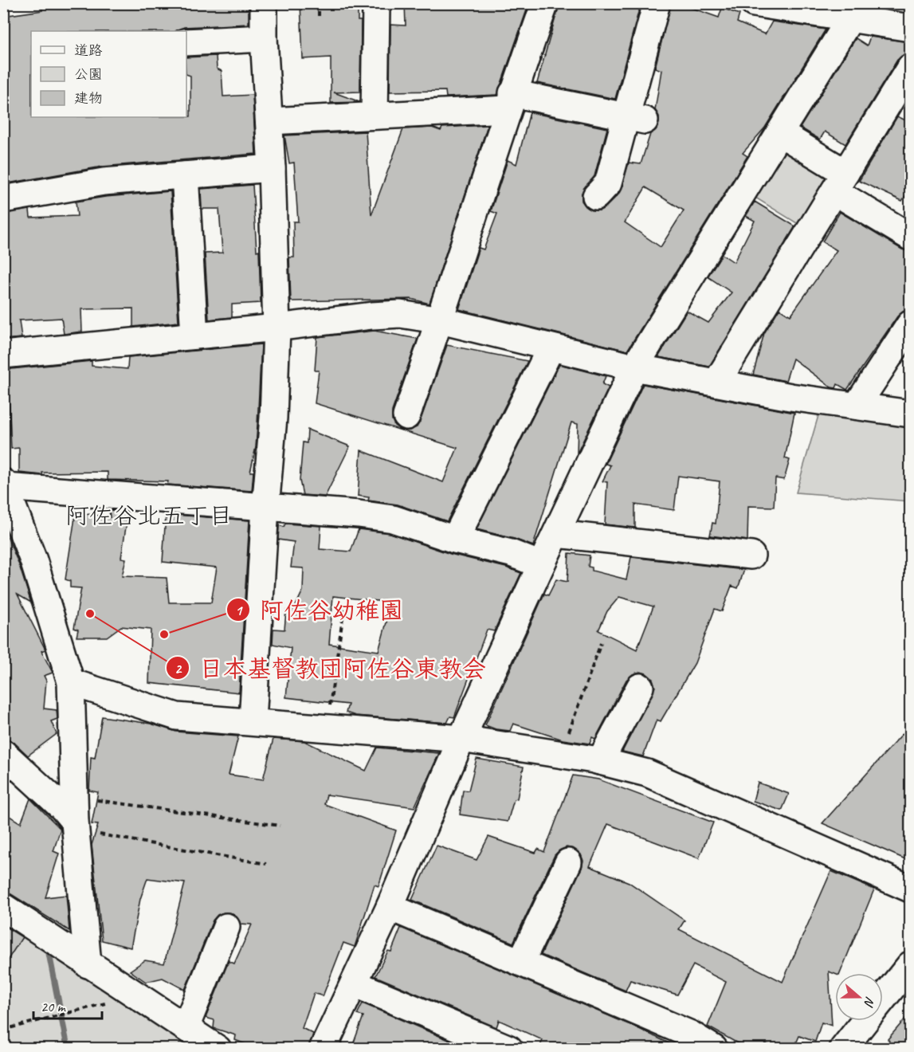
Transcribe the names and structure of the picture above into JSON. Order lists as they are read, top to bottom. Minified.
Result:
{"districts":["阿佐谷北五丁目"],"places":["日本基督教団阿佐谷東教会","阿佐谷幼稚園"],"legend":["道路","公園","建物"],"scale_bar":"20 m","north":"right"}
